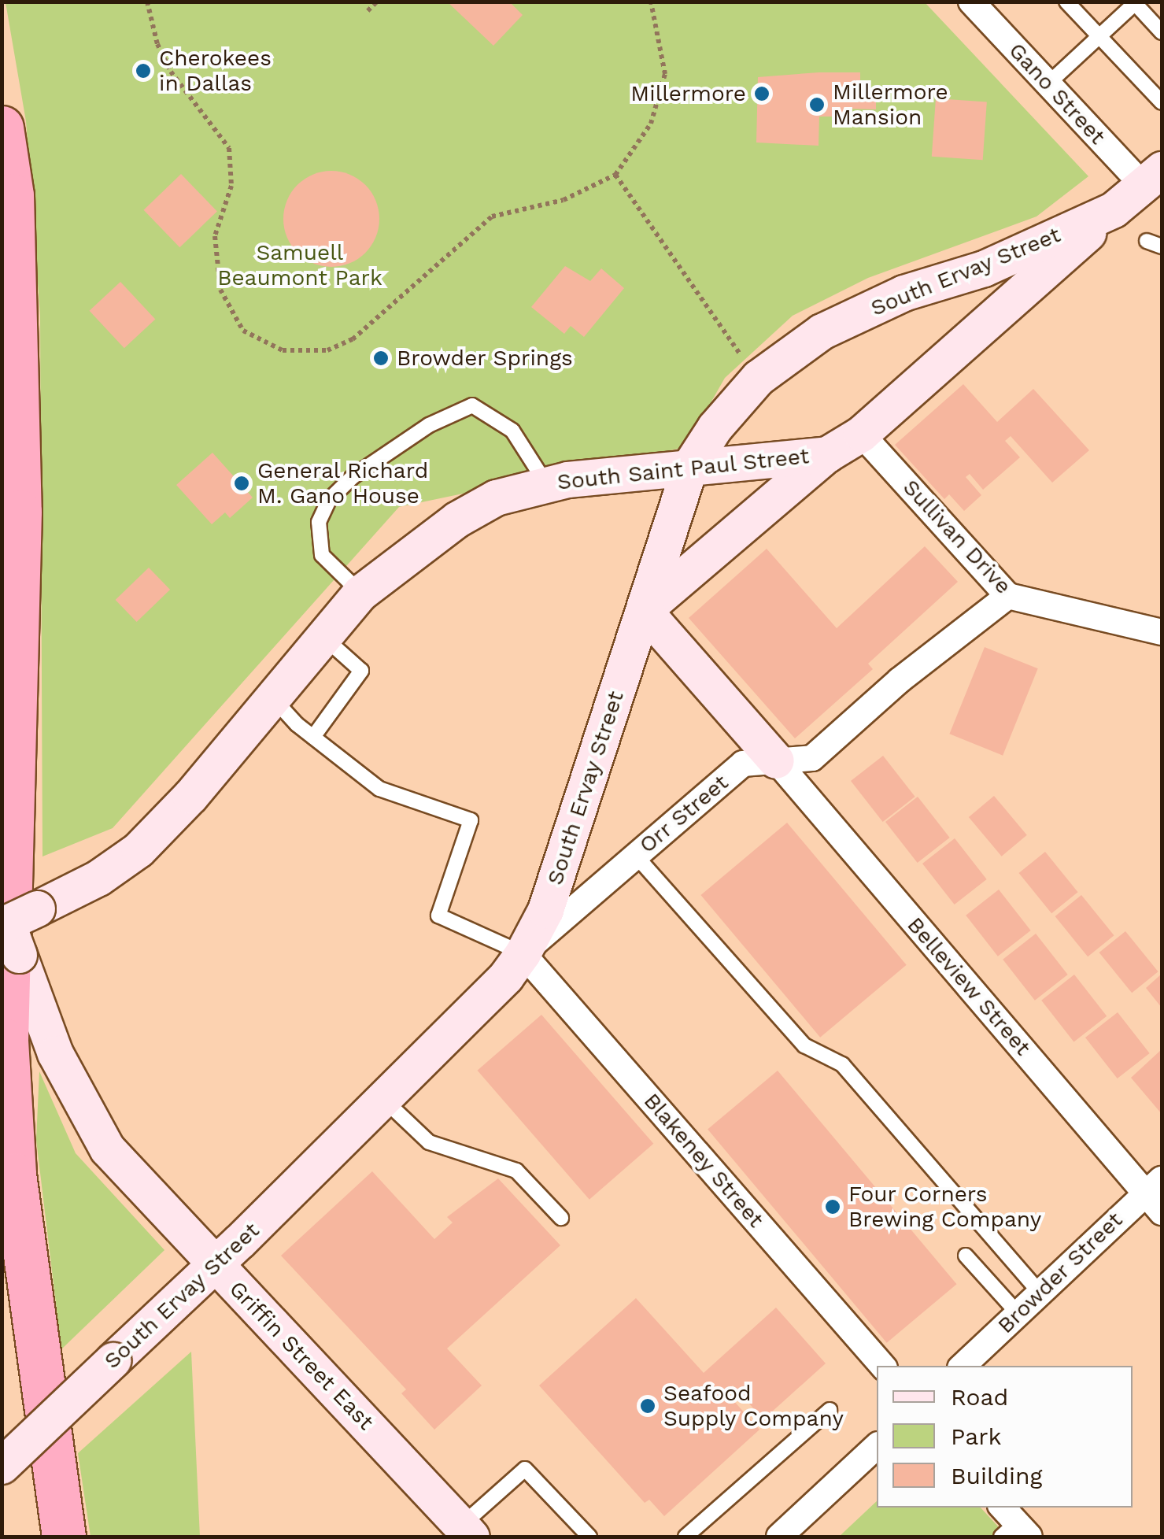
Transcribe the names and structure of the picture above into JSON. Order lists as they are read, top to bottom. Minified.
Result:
{"streets":{"main road":["South Ervay Street","South Saint Paul Street","Griffin Street East"],"street":["Gano Street","Sullivan Drive","Orr Street","Belleview Street","Blakeney Street","Browder Street"]},"crossings":[["Gano Street","South Ervay Street"],["South Ervay Street","South Saint Paul Street"],["South Ervay Street","Orr Street"],["South Ervay Street","Blakeney Street"],["South Ervay Street","Griffin Street East"],["South Saint Paul Street","Sullivan Drive"],["South Saint Paul Street","Griffin Street East"],["Sullivan Drive","Orr Street"],["Orr Street","Belleview Street"],["Orr Street","Blakeney Street"],["Belleview Street","Browder Street"]],"parks":["Samuell Beaumont Park"],"places":["Cherokees in Dallas","Millermore","Millermore Mansion","Browder Springs","General Richard M. Gano House","Four Corners Brewing Company","Seafood Supply Company"],"legend":["Road","Park","Building"]}
